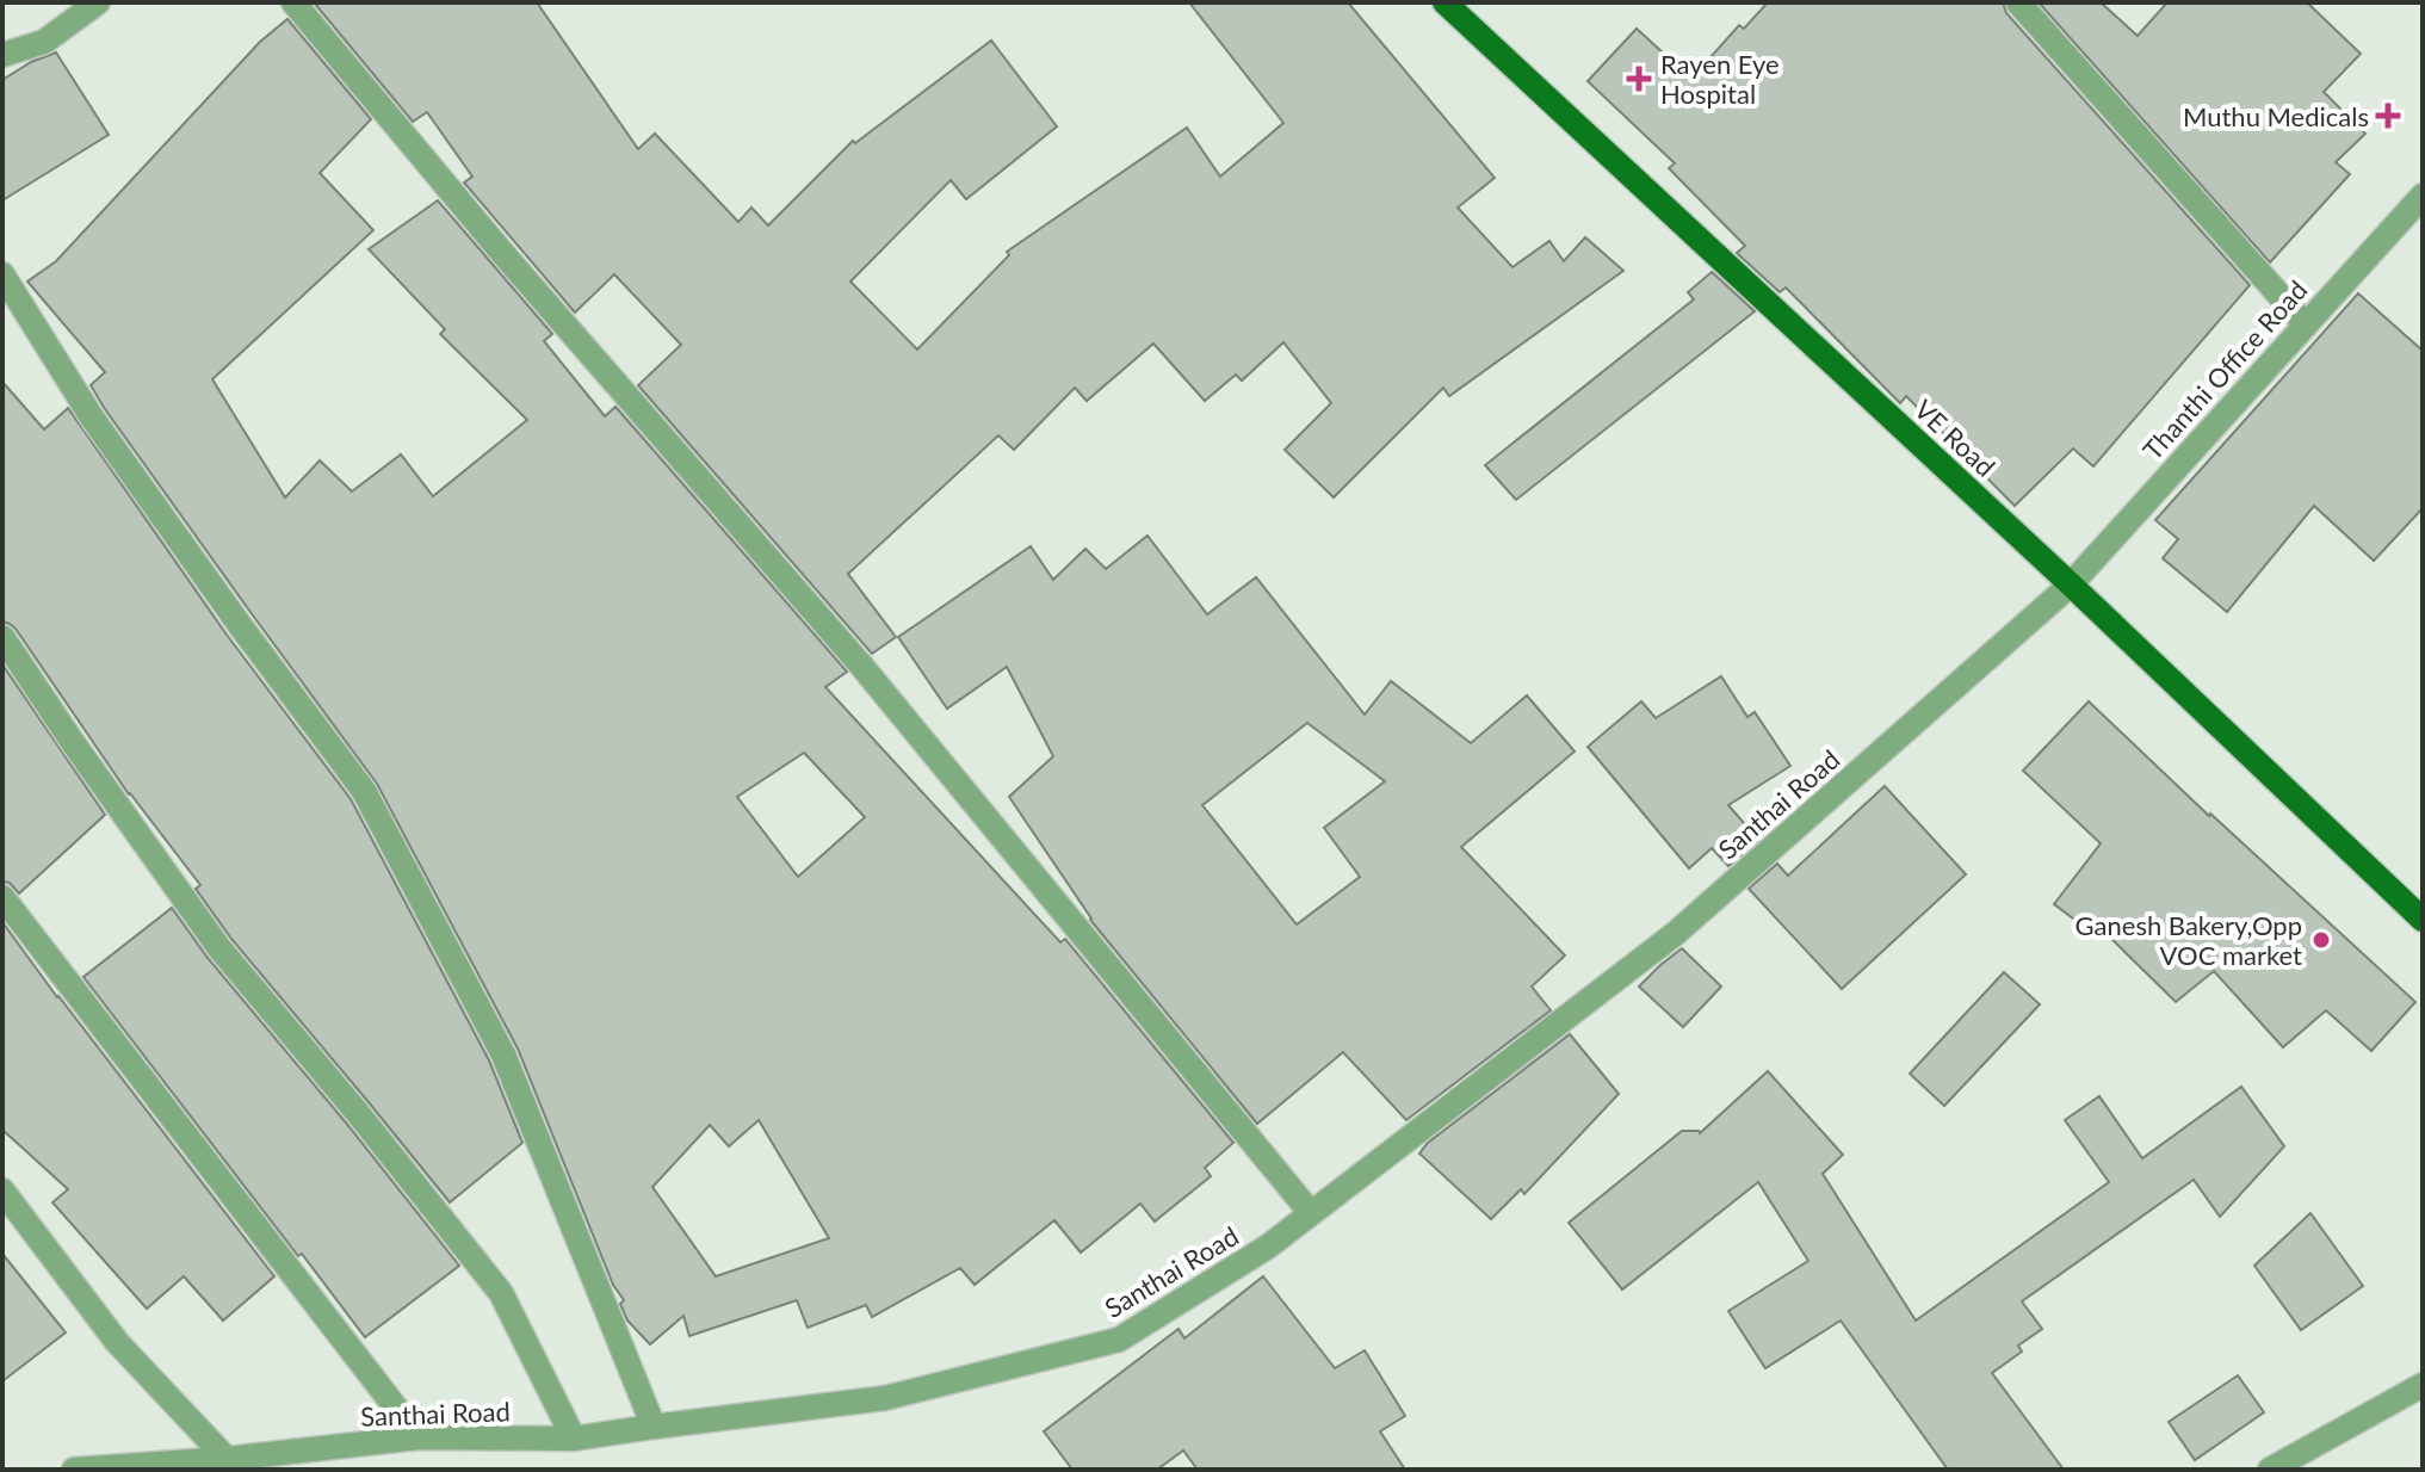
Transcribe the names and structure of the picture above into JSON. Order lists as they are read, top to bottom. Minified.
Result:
{"streets":{"main road":["VE Road"],"street":["Thanthi Office Road","Santhai Road"]},"crossings":[["Thanthi Office Road","VE Road"],["Thanthi Office Road","Santhai Road"],["VE Road","Santhai Road"]],"places":{"health":["Rayen Eye Hospital","Muthu Medicals"],"other":["Ganesh Bakery,Opp VOC market"]}}
